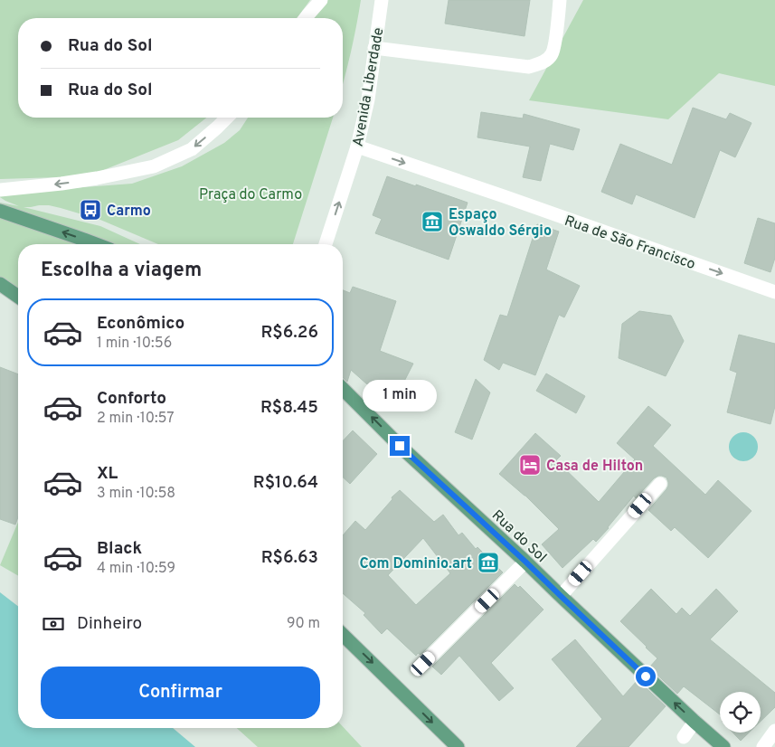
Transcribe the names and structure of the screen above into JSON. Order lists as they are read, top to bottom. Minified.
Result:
{"streets":{"main road":["Rua do Sol"],"street":["Avenida Liberdade","Rua de São Francisco"]},"crossings":[["Avenida Liberdade","Rua de São Francisco"]],"one_way":["Avenida Liberdade","Rua de São Francisco","Rua do Sol"],"parks":["Praça do Carmo"],"places":{"bus stop":["Carmo"],"museum":["Espaço Oswaldo Sérgio","Com Dominio.art"],"hotel":["Casa de Hilton"]},"page":{"banner":["Rua do Sol","Rua do Sol"],"heading":"Escolha a viagem","list":[{"name":"Econômico","note":"1 min · 10:56","value":"R$6.26"},{"name":"Conforto","note":"2 min · 10:57","value":"R$8.45"},{"name":"XL","note":"3 min · 10:58","value":"R$10.64"},{"name":"Black","note":"4 min · 10:59","value":"R$6.63"}],"bubble":"1 min","pay":["Dinheiro","90 m"],"buttons":"Confirmar"}}
